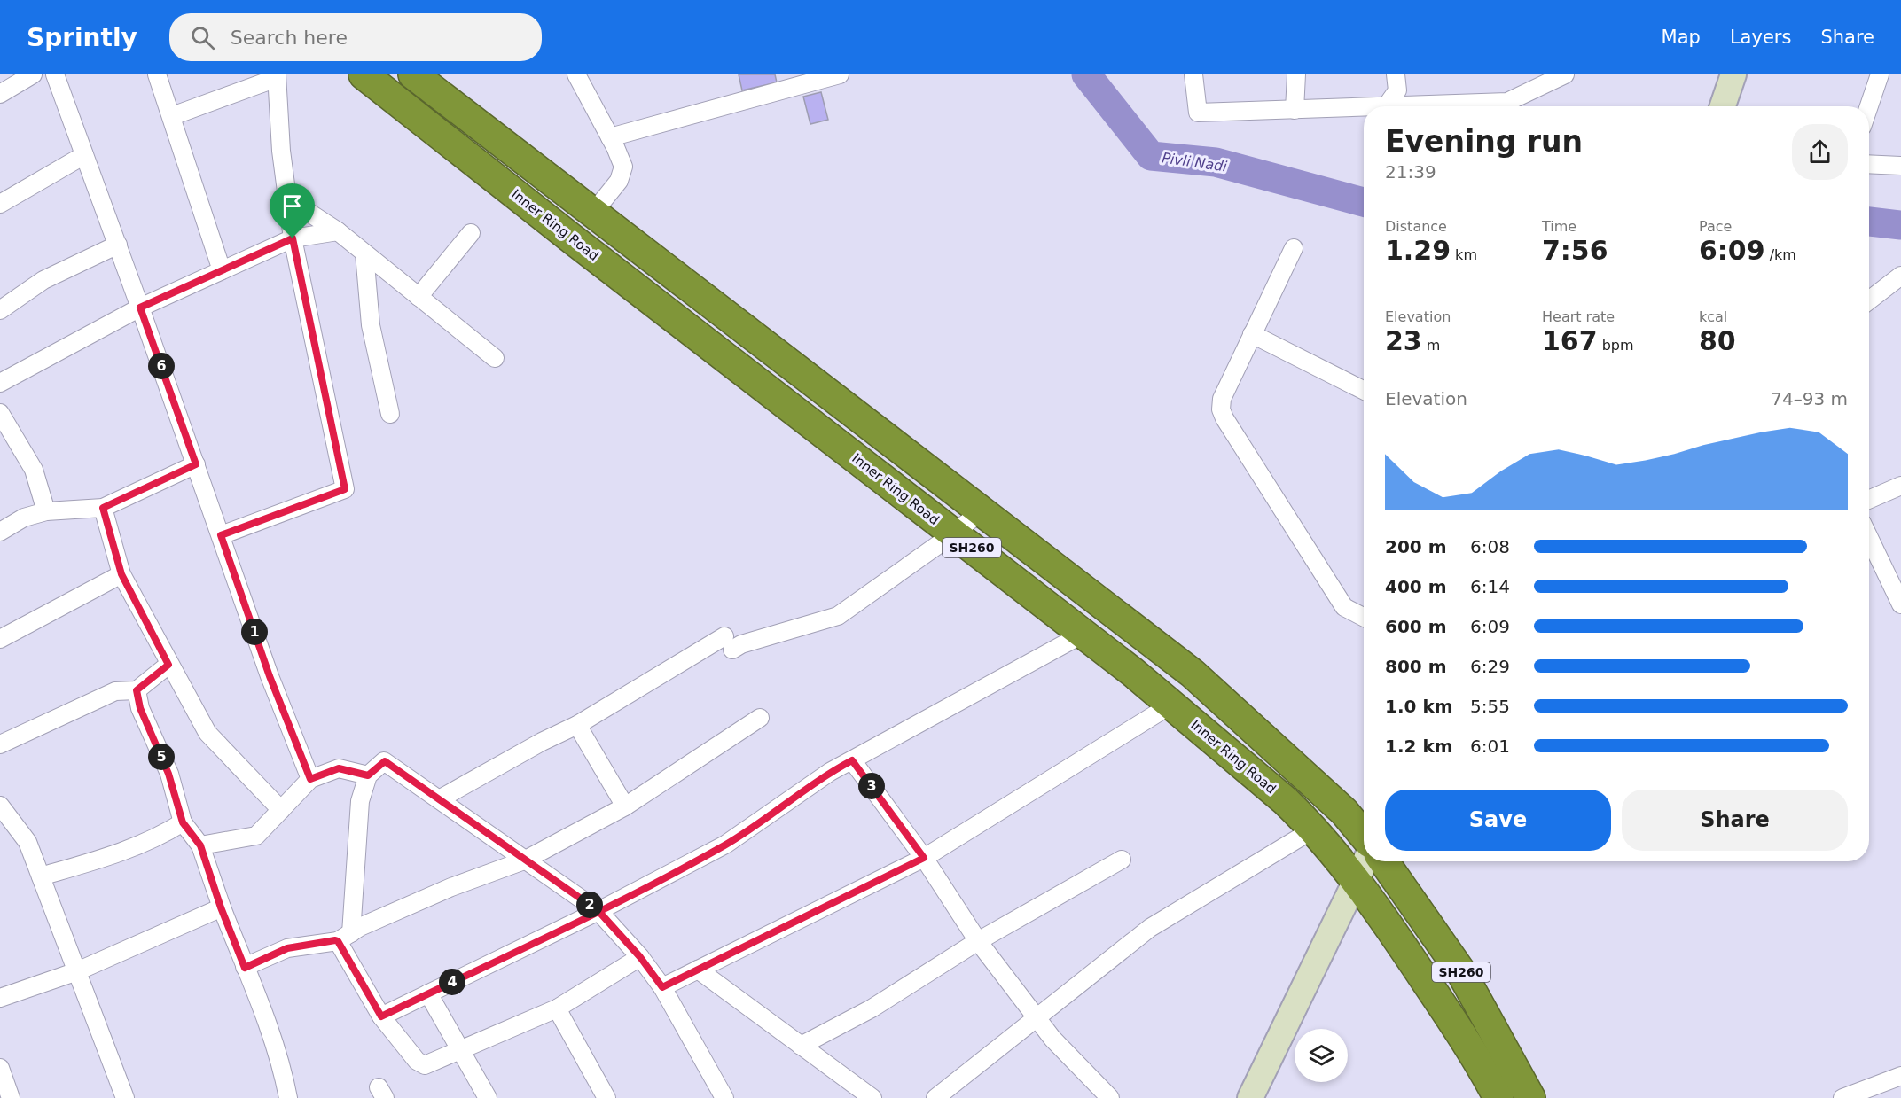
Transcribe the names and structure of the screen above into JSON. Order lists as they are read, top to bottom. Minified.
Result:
{"streets":{"highway":["Inner Ring Road","SH260"]},"water":["Pivli Nadi"],"page":{"header":"Sprintly","search":"Search here","nav":["Map","Layers","Share"],"heading":["Evening run","21:39"],"stats":[["Distance","1.29 km"],["Time","7:56"],["Pace","6:09 /km"],["Elevation","23 m"],["Heart rate","167 bpm"],["kcal","80"]],"pins":["6","1","5","3","2","4"],"chart":["Elevation","74–93 m"],"list":[{"name":"200 m","note":"6:08"},{"name":"400 m","note":"6:14"},{"name":"600 m","note":"6:09"},{"name":"800 m","note":"6:29"},{"name":"1.0 km","note":"5:55"},{"name":"1.2 km","note":"6:01"}],"buttons":["Save","Share"]}}
